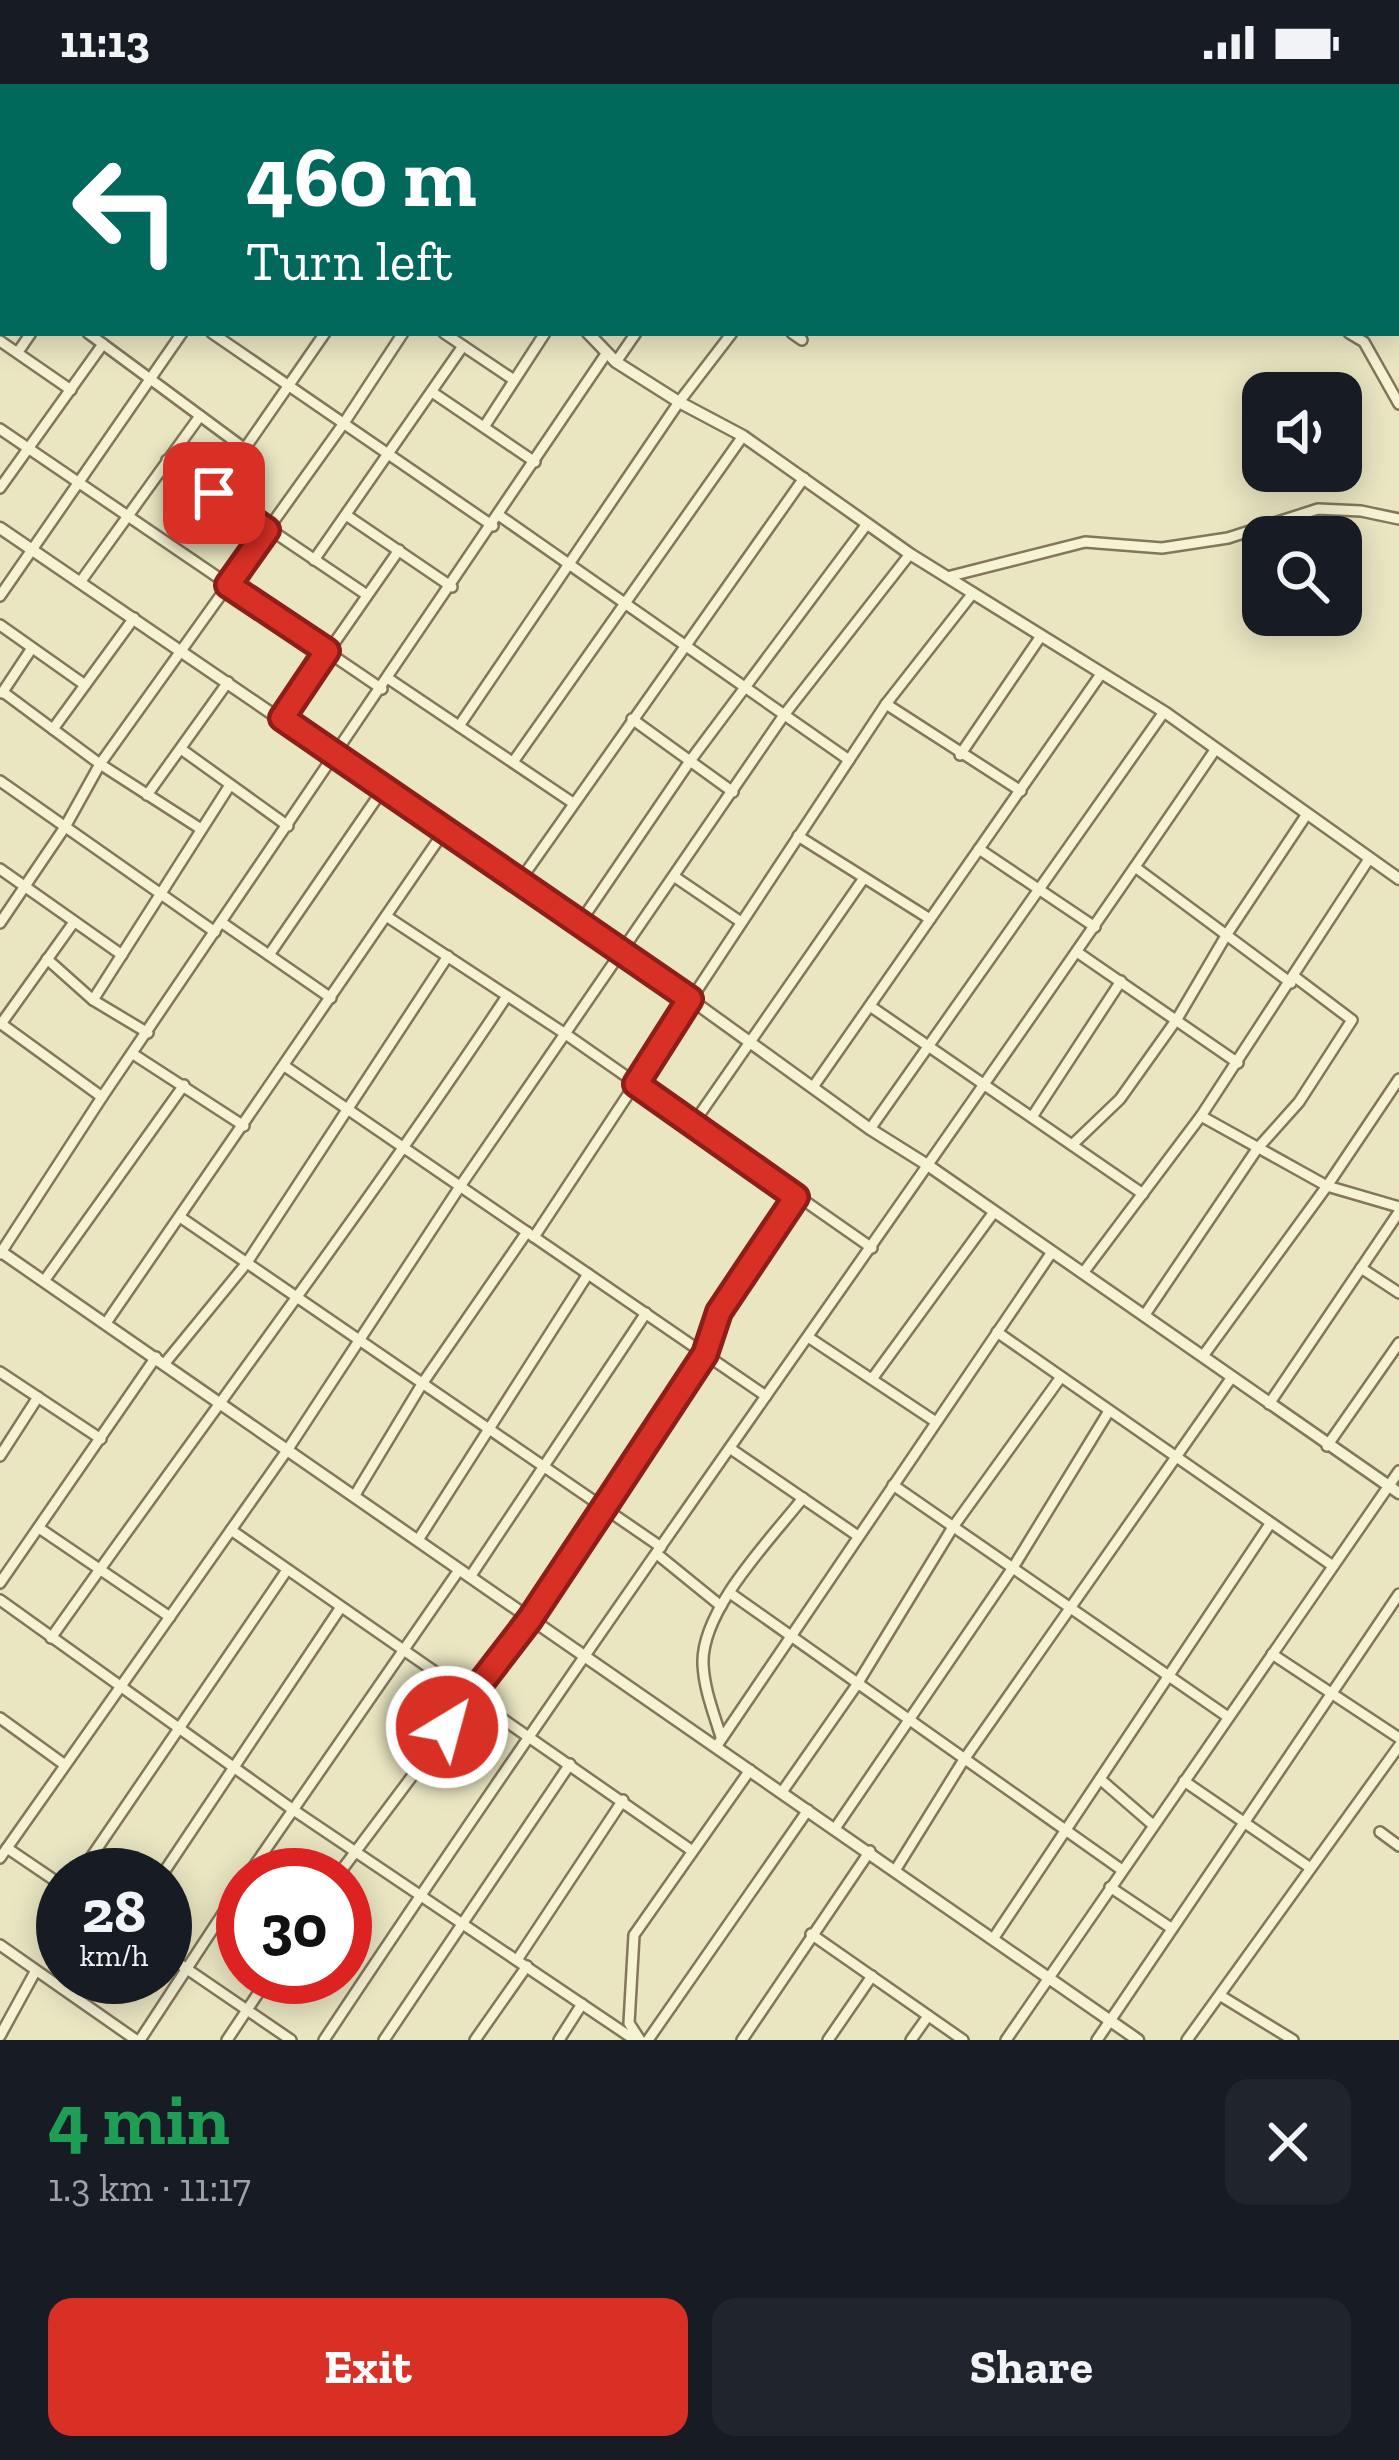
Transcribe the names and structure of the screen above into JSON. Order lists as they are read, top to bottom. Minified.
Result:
{"page":{"status":"11:13","turn":["460 m","Turn left"],"speed":"28 km/h","limit":"30","heading":["4 min","1.3 km · 11:17"],"buttons":["Exit","Share"]}}
